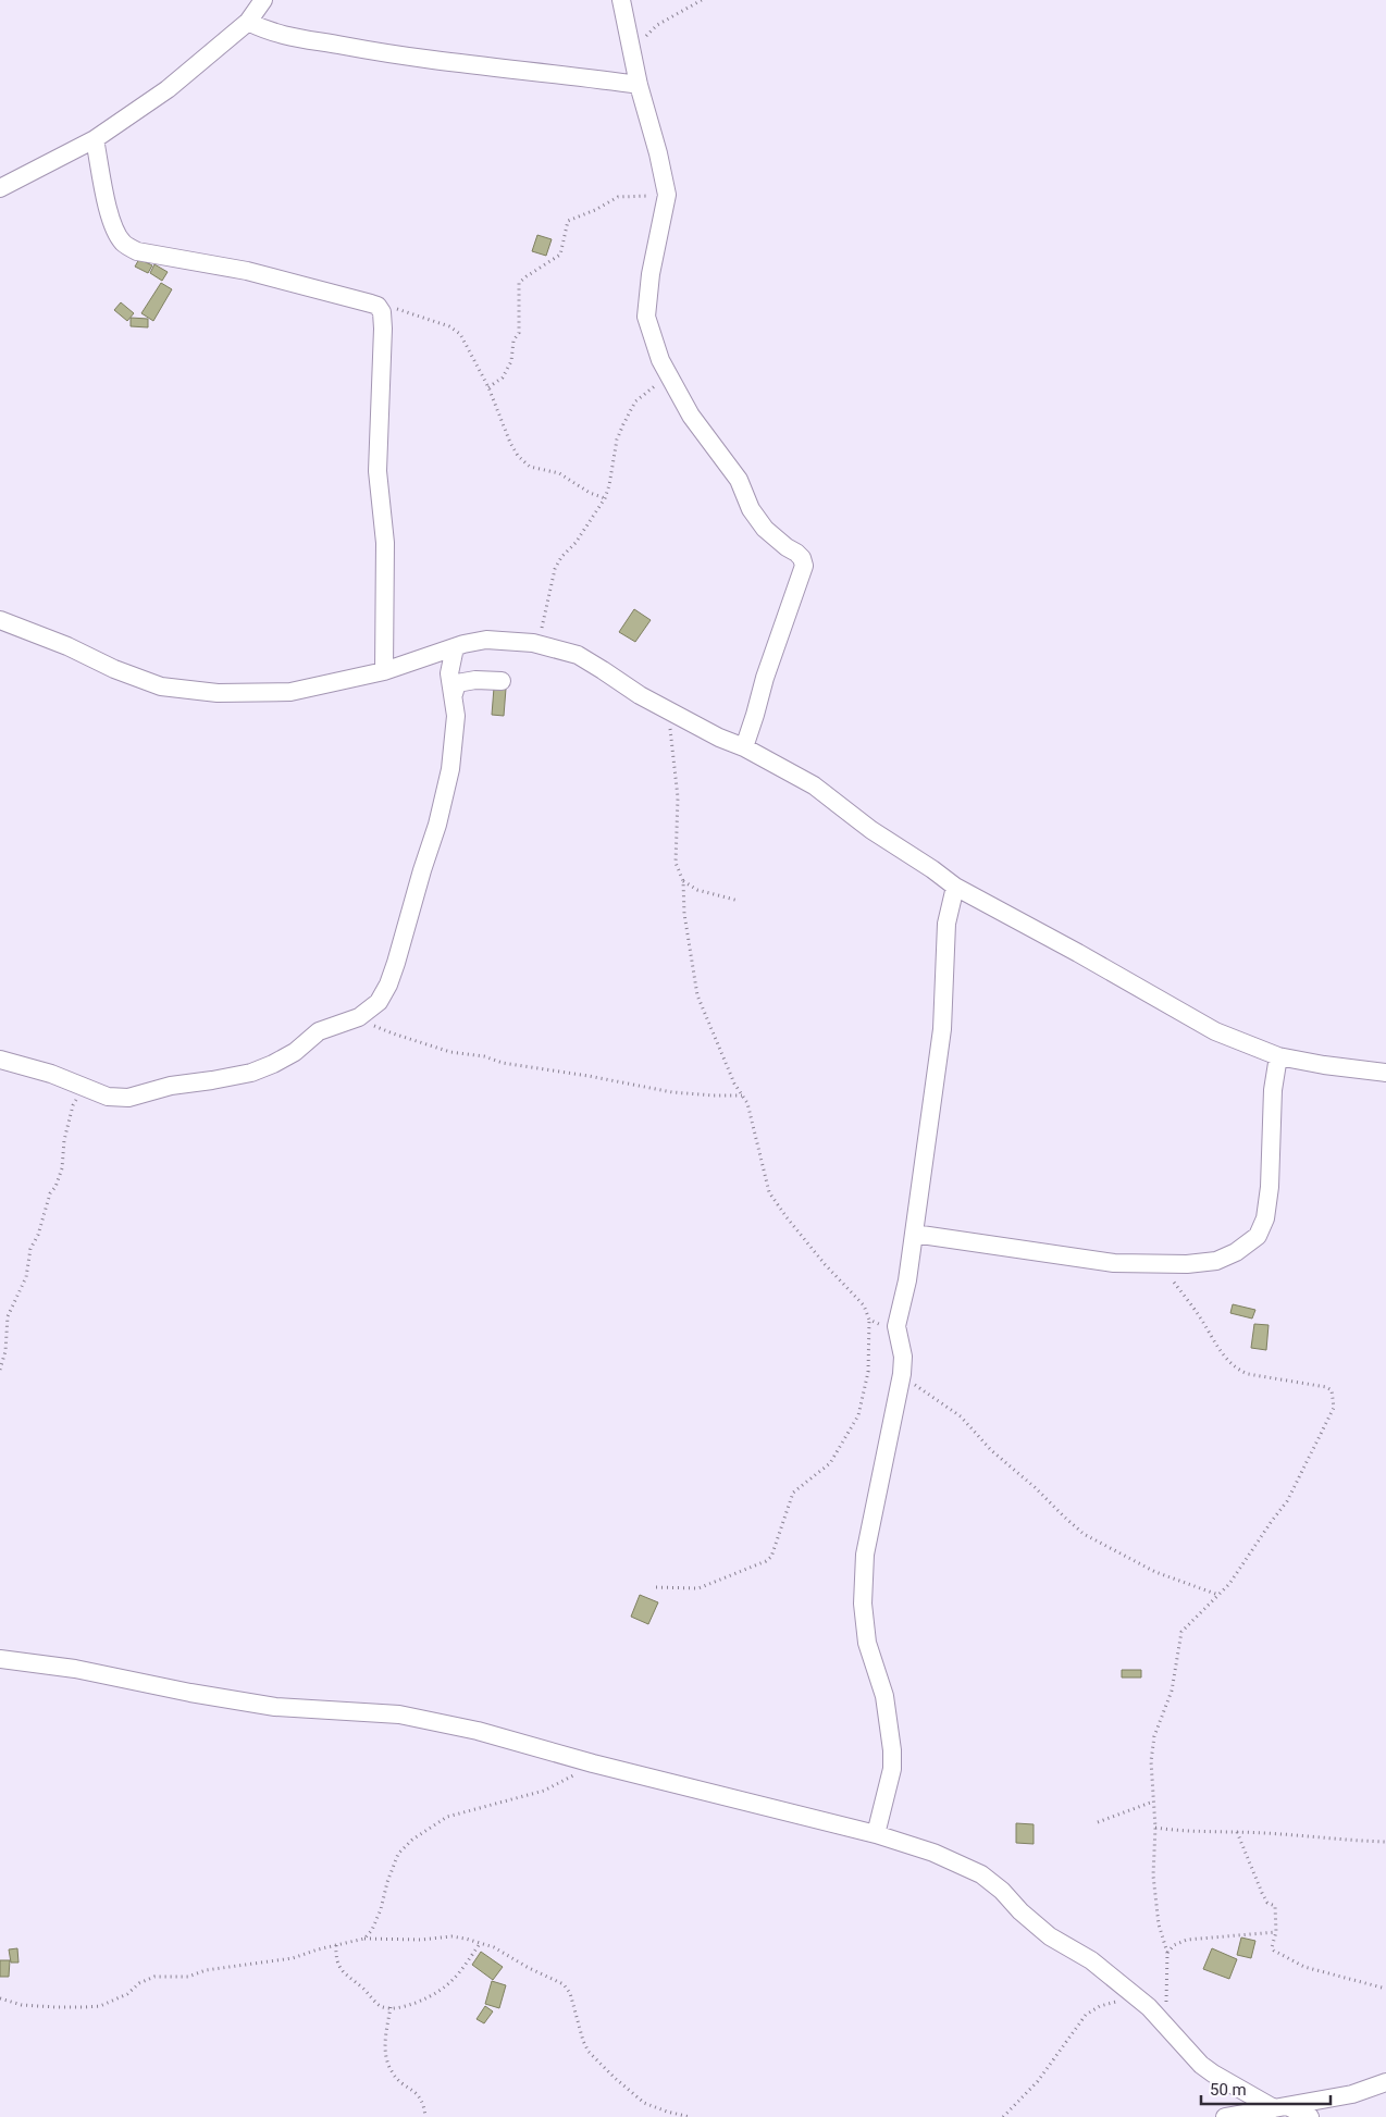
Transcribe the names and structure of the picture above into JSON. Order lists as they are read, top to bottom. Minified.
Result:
{"scale_bar":"50 m"}
